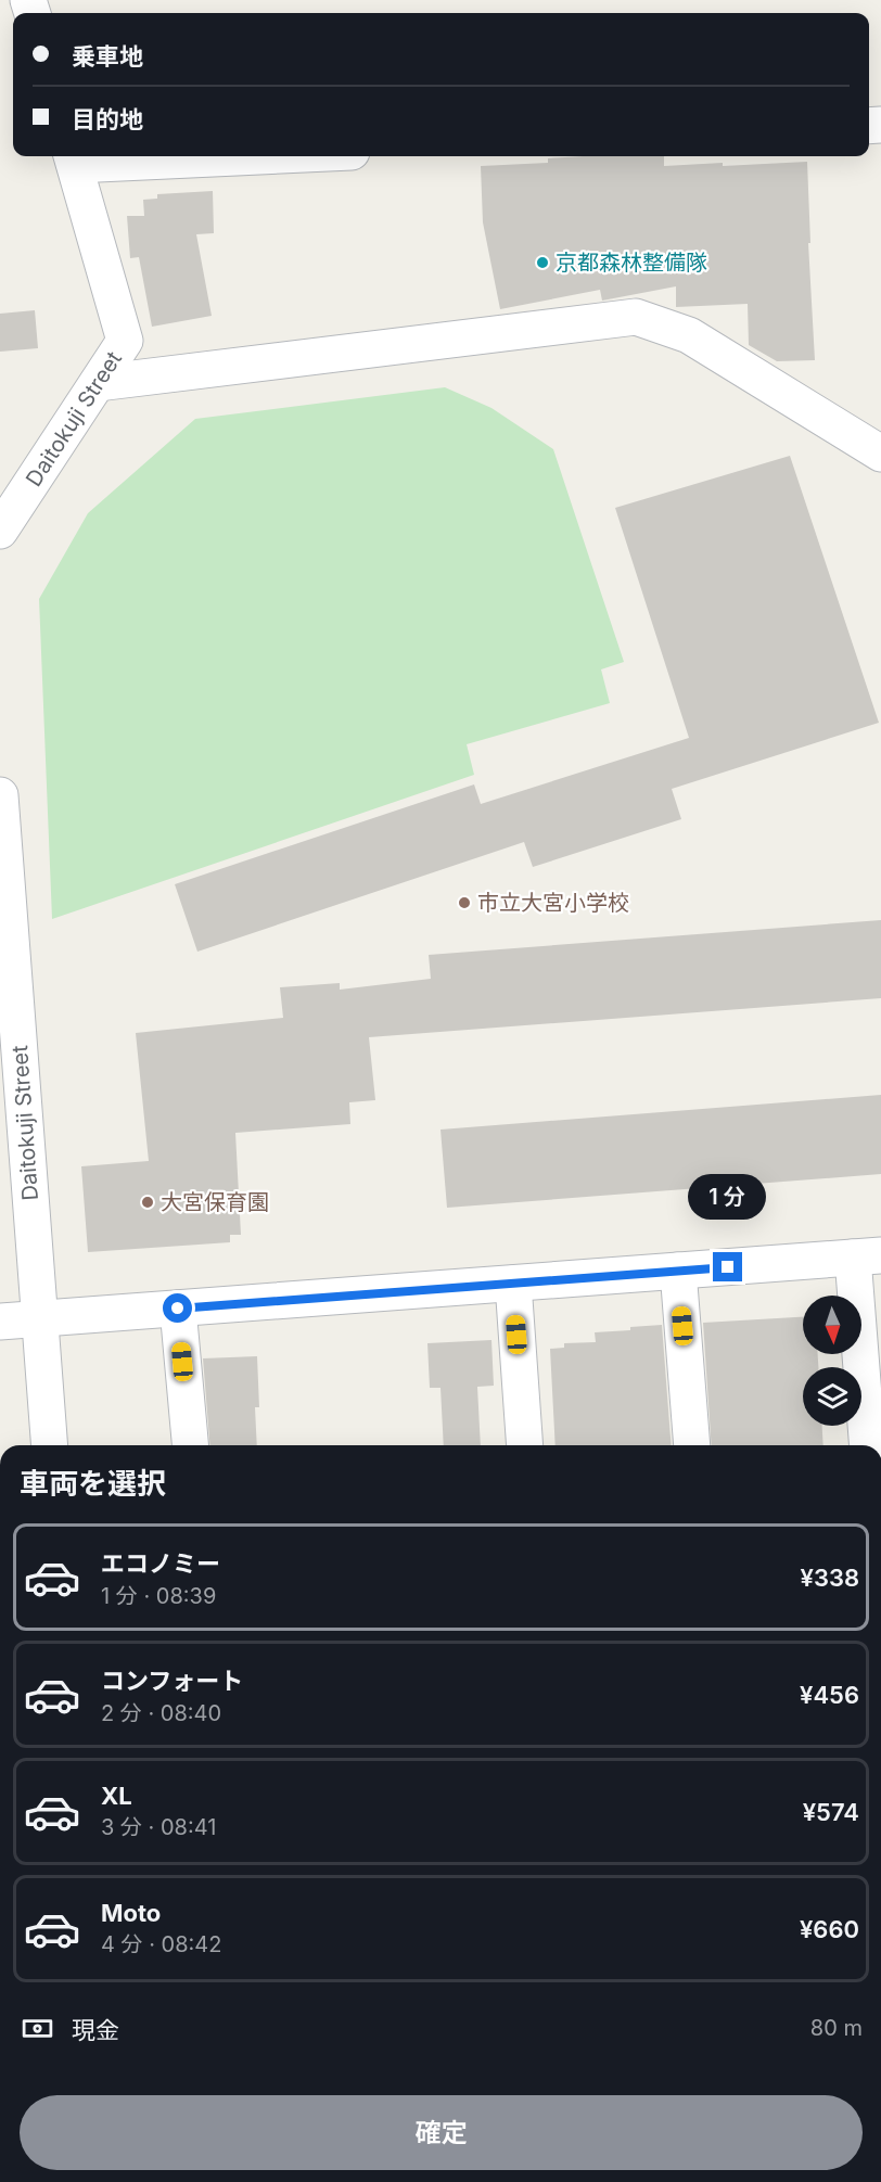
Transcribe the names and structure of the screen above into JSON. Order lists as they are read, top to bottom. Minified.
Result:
{"streets":{"street":["Daitokuji Street"]},"places":["京都森林整備隊","市立大宮小学校","大宮保育園"],"north":"bottom","page":{"banner":["乗車地","目的地"],"bubble":"1 分","heading":"車両を選択","list":[{"name":"エコノミー","note":"1 分 · 08:39","value":"¥338"},{"name":"コンフォート","note":"2 分 · 08:40","value":"¥456"},{"name":"XL","note":"3 分 · 08:41","value":"¥574"},{"name":"Moto","note":"4 分 · 08:42","value":"¥660"}],"pay":["現金","80 m"],"buttons":"確定"}}
